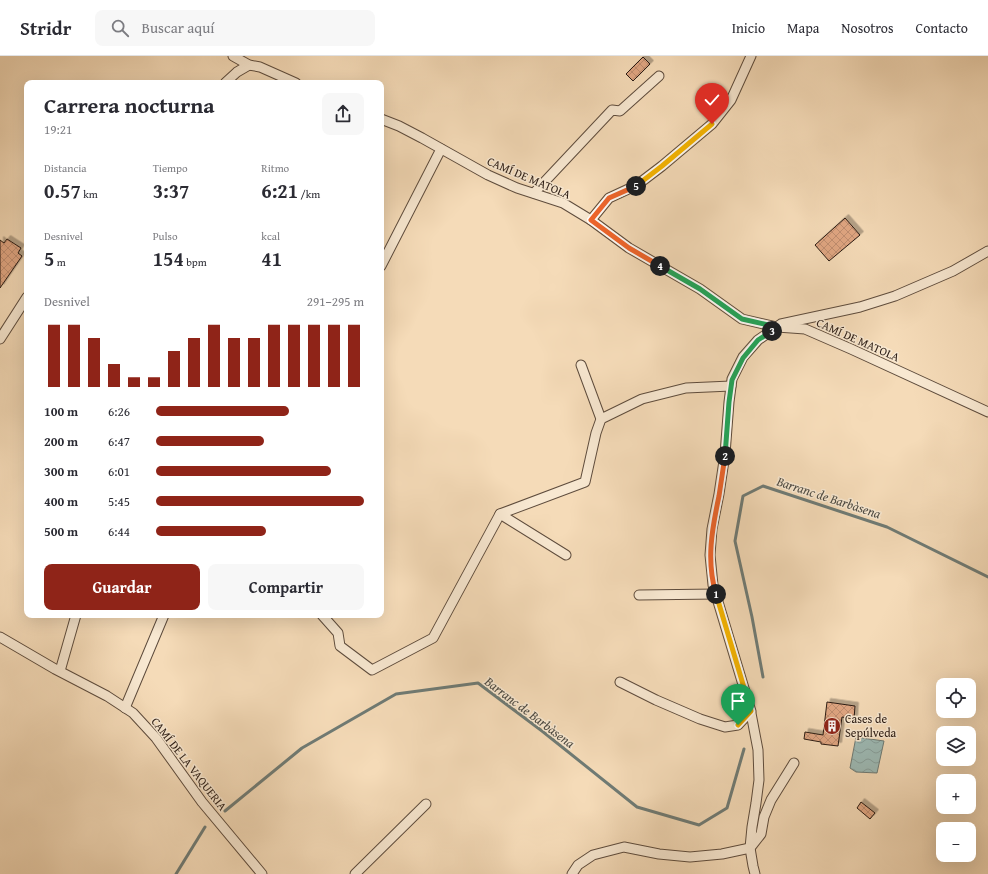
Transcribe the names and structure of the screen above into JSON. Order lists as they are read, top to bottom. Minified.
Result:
{"streets":{"street":["CAMÍ DE MATOLA","CAMÍ DE LA VAQUERIA"]},"water":["Barranc de Barbàsena"],"places":{"building":["Cases de Sepúlveda"]},"page":{"header":"Stridr","search":"Buscar aquí","nav":["Inicio","Mapa","Nosotros","Contacto"],"heading":["Carrera nocturna","19:21"],"stats":[["Distancia","0.57 km"],["Tiempo","3:37"],["Ritmo","6:21 /km"],["Desnivel","5 m"],["Pulso","154 bpm"],["kcal","41"]],"pins":["5","4","3","2","1"],"chart":["Desnivel","291–295 m"],"list":[{"name":"100 m","note":"6:26"},{"name":"200 m","note":"6:47"},{"name":"300 m","note":"6:01"},{"name":"400 m","note":"5:45"},{"name":"500 m","note":"6:44"}],"buttons":["Guardar","Compartir"],"map_buttons":["+","−"]}}
